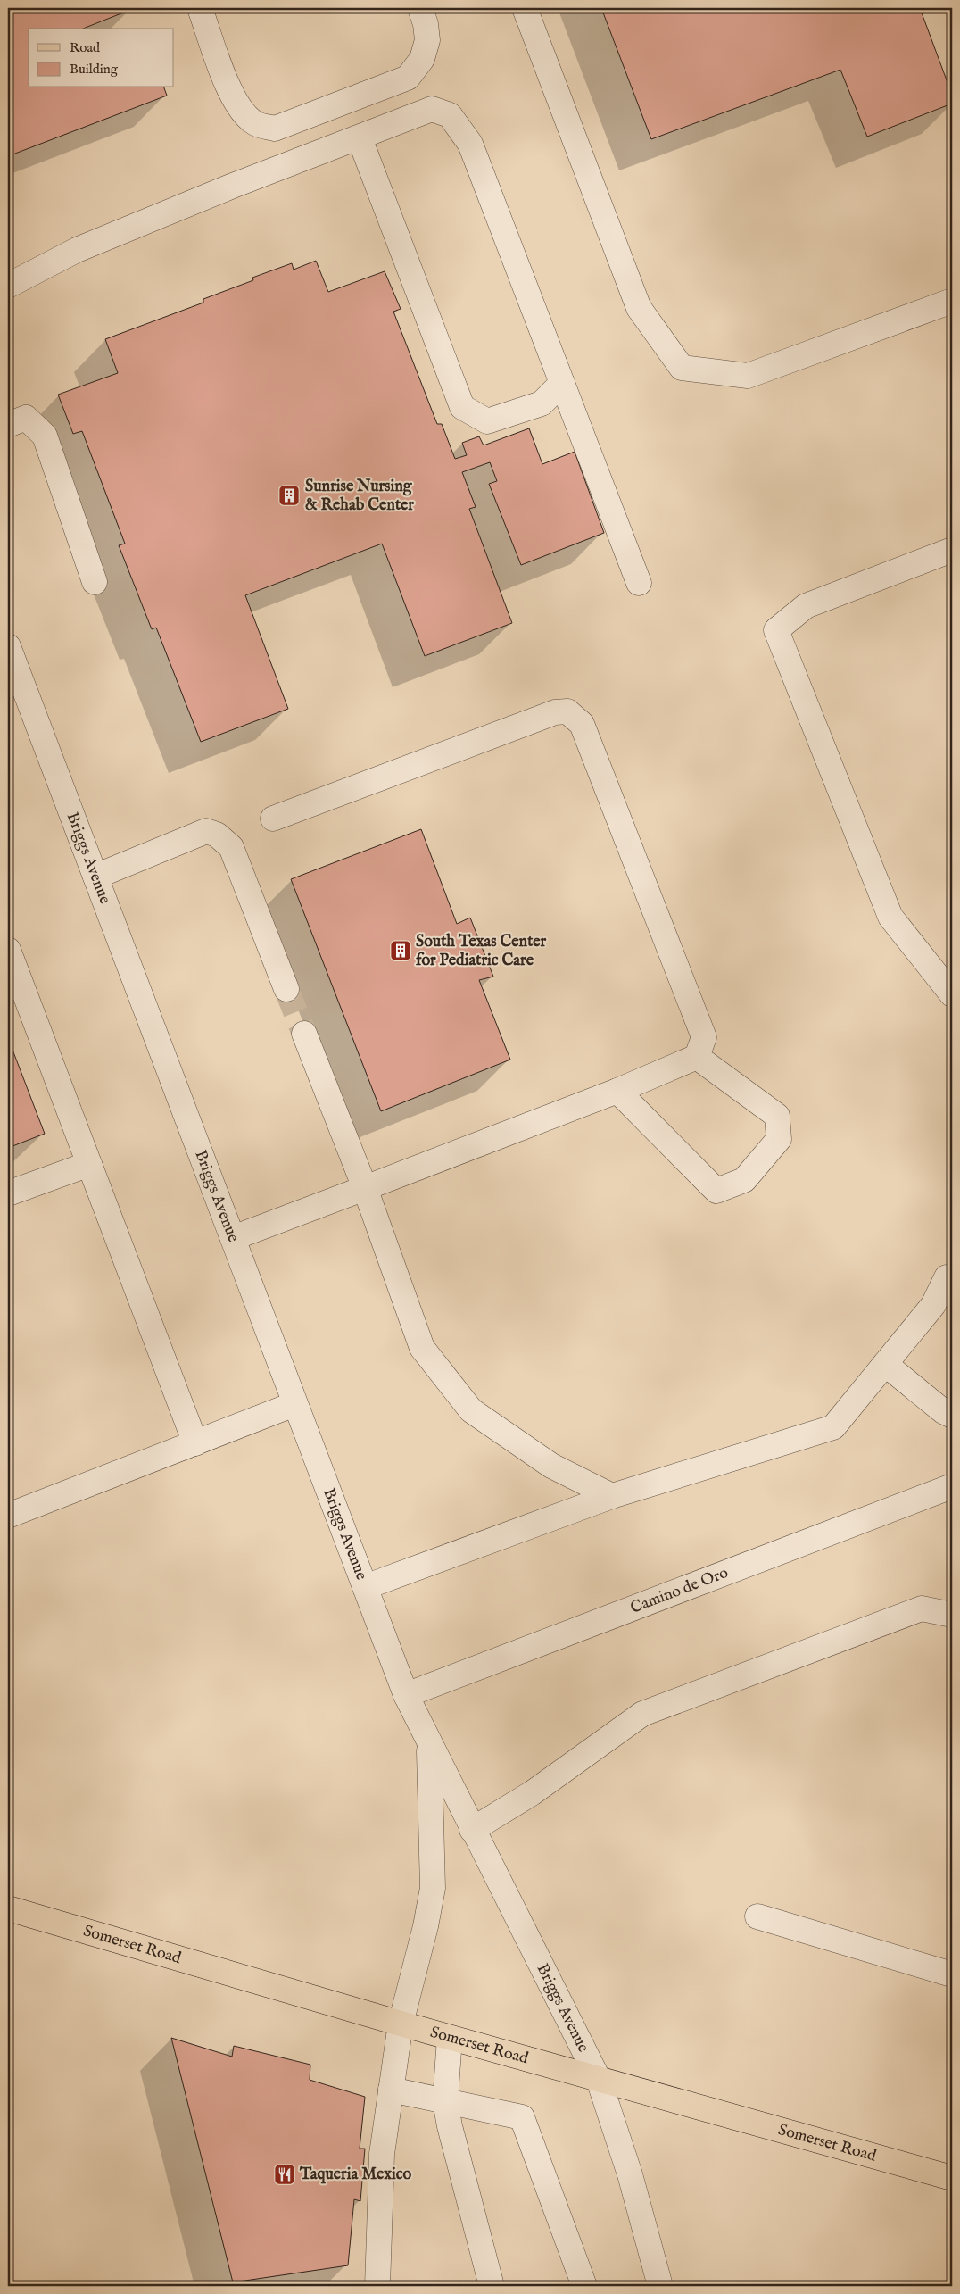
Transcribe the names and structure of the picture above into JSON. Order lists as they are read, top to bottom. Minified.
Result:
{"streets":{"main road":["Somerset Road"],"street":["Briggs Avenue","Camino de Oro"]},"crossings":[["Briggs Avenue","Camino de Oro"],["Briggs Avenue","Somerset Road"]],"places":{"building":["Sunrise Nursing & Rehab Center","South Texas Center for Pediatric Care"],"restaurant":["Taqueria Mexico"]},"legend":["Road","Building"]}
